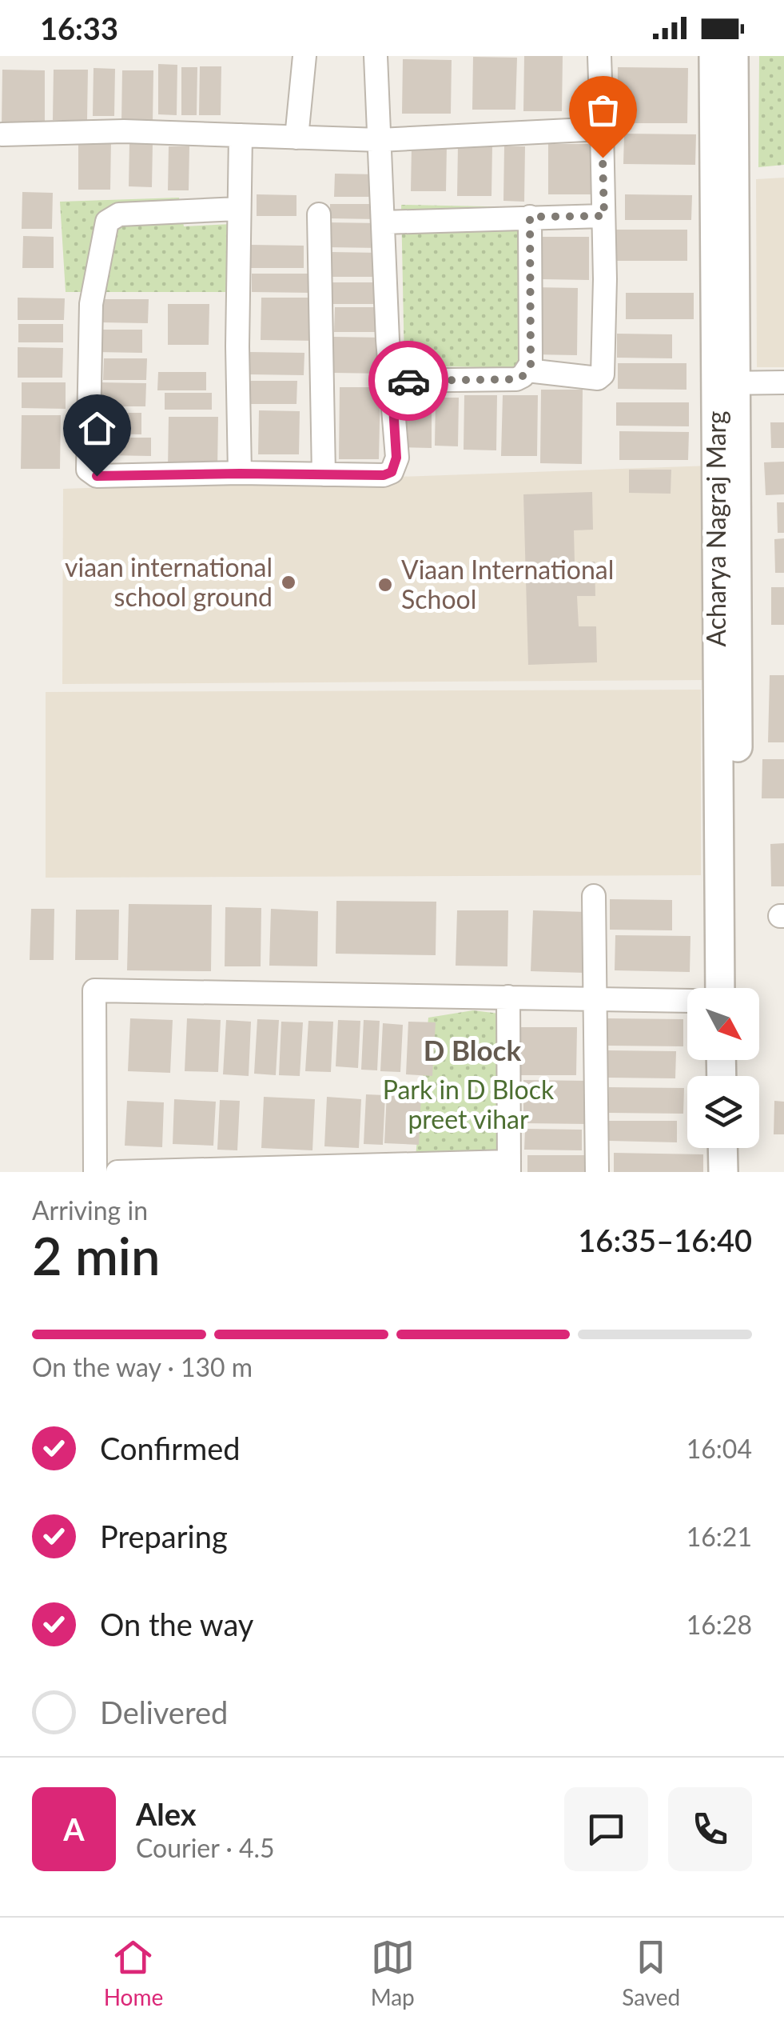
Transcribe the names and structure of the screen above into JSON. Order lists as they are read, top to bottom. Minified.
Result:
{"streets":{"street":["Acharya Nagraj Marg"]},"districts":["D Block"],"parks":["Park in D Block preet vihar"],"places":["viaan international school ground","Viaan International School"],"north":"bottom right","page":{"status":"16:33","heading":["2 min","Arriving in","16:35–16:40"],"panel":["Alex","Courier · 4.5"],"bar":"On the way · 130 m","list":[["Confirmed","16:04"],["Preparing","16:21"],["On the way","16:28"],"Delivered"],"round":"A","tabs":["Home","Map","Saved"]}}
